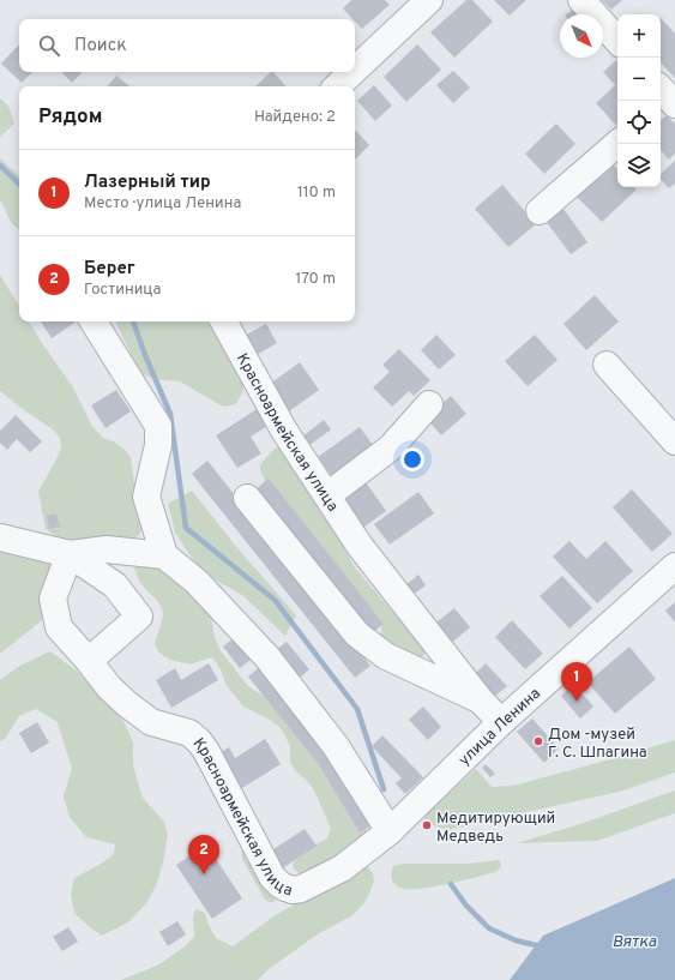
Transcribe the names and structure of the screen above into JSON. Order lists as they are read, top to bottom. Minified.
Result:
{"streets":{"street":["Красноармейская улица","улица Ленина"]},"crossings":[["Красноармейская улица","улица Ленина"]],"water":["Вятка"],"places":["Дом -музей Г. С. Шпагина","Медитирующий Медведь"],"north":"bottom right","page":{"map_buttons":["+","−"],"search":"Поиск","heading":["Рядом","Найдено: 2"],"list":[{"mark":"1","name":"Лазерный тир","note":"Место · улица Ленина","value":"110 m"},{"mark":"2","name":"Берег","note":"Гостиница","value":"170 m"}],"pins":["1","2"]}}
